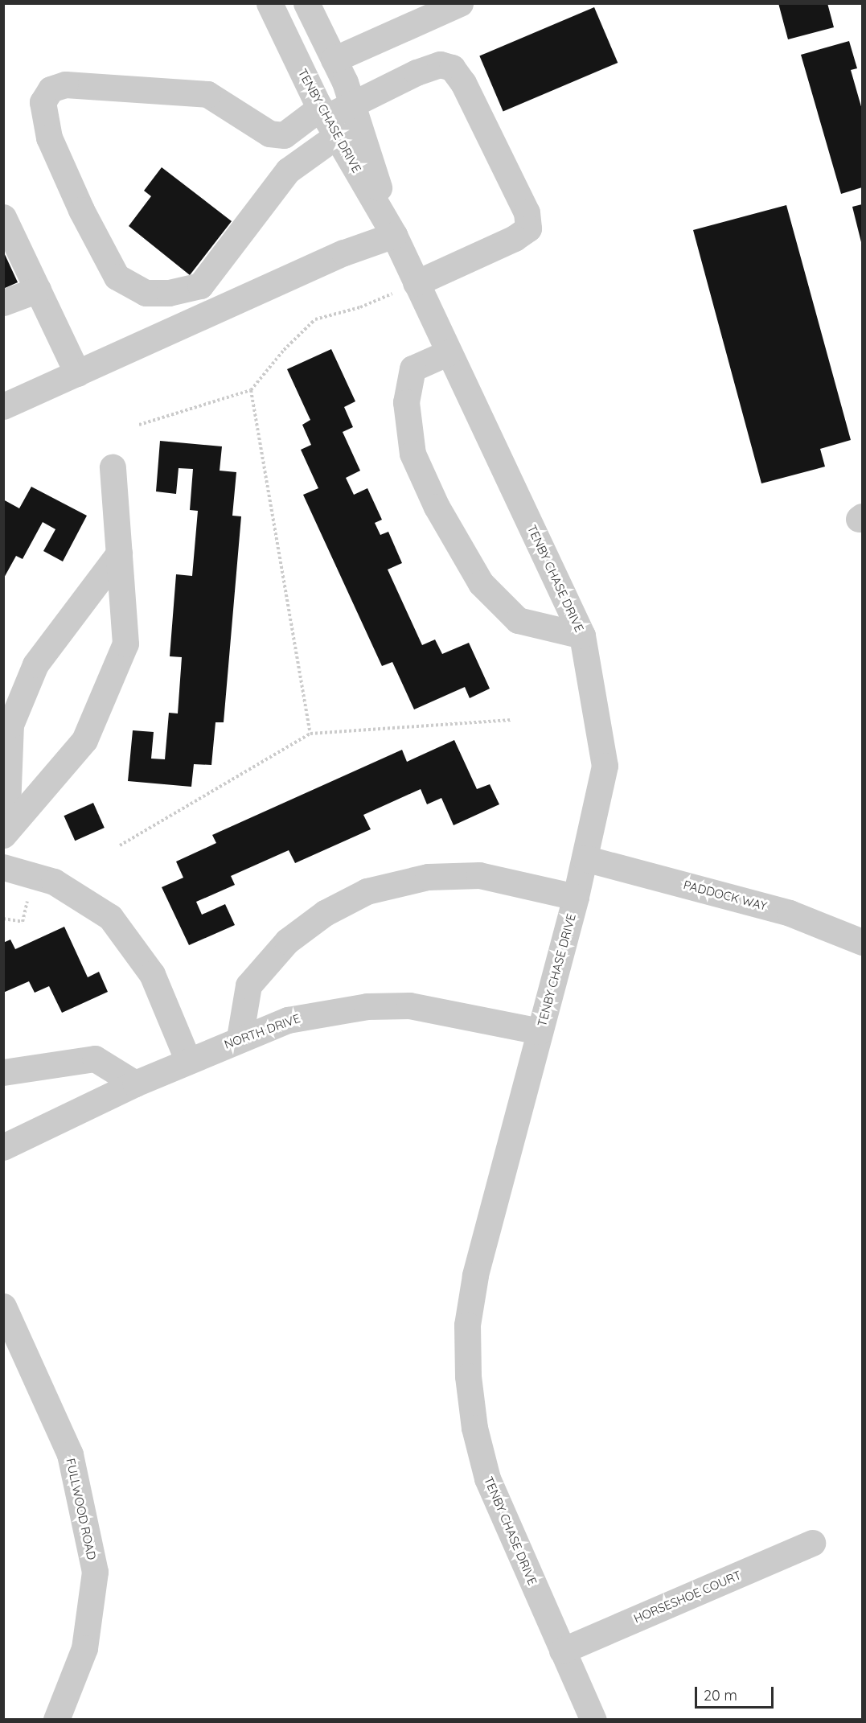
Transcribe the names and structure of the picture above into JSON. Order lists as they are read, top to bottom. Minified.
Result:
{"streets":{"street":["TENBY CHASE DRIVE","PADDOCK WAY","NORTH DRIVE","FULLWOOD ROAD","HORSESHOE COURT"]},"crossings":[["TENBY CHASE DRIVE","PADDOCK WAY"],["TENBY CHASE DRIVE","NORTH DRIVE"],["TENBY CHASE DRIVE","HORSESHOE COURT"]],"scale_bar":"20 m"}
